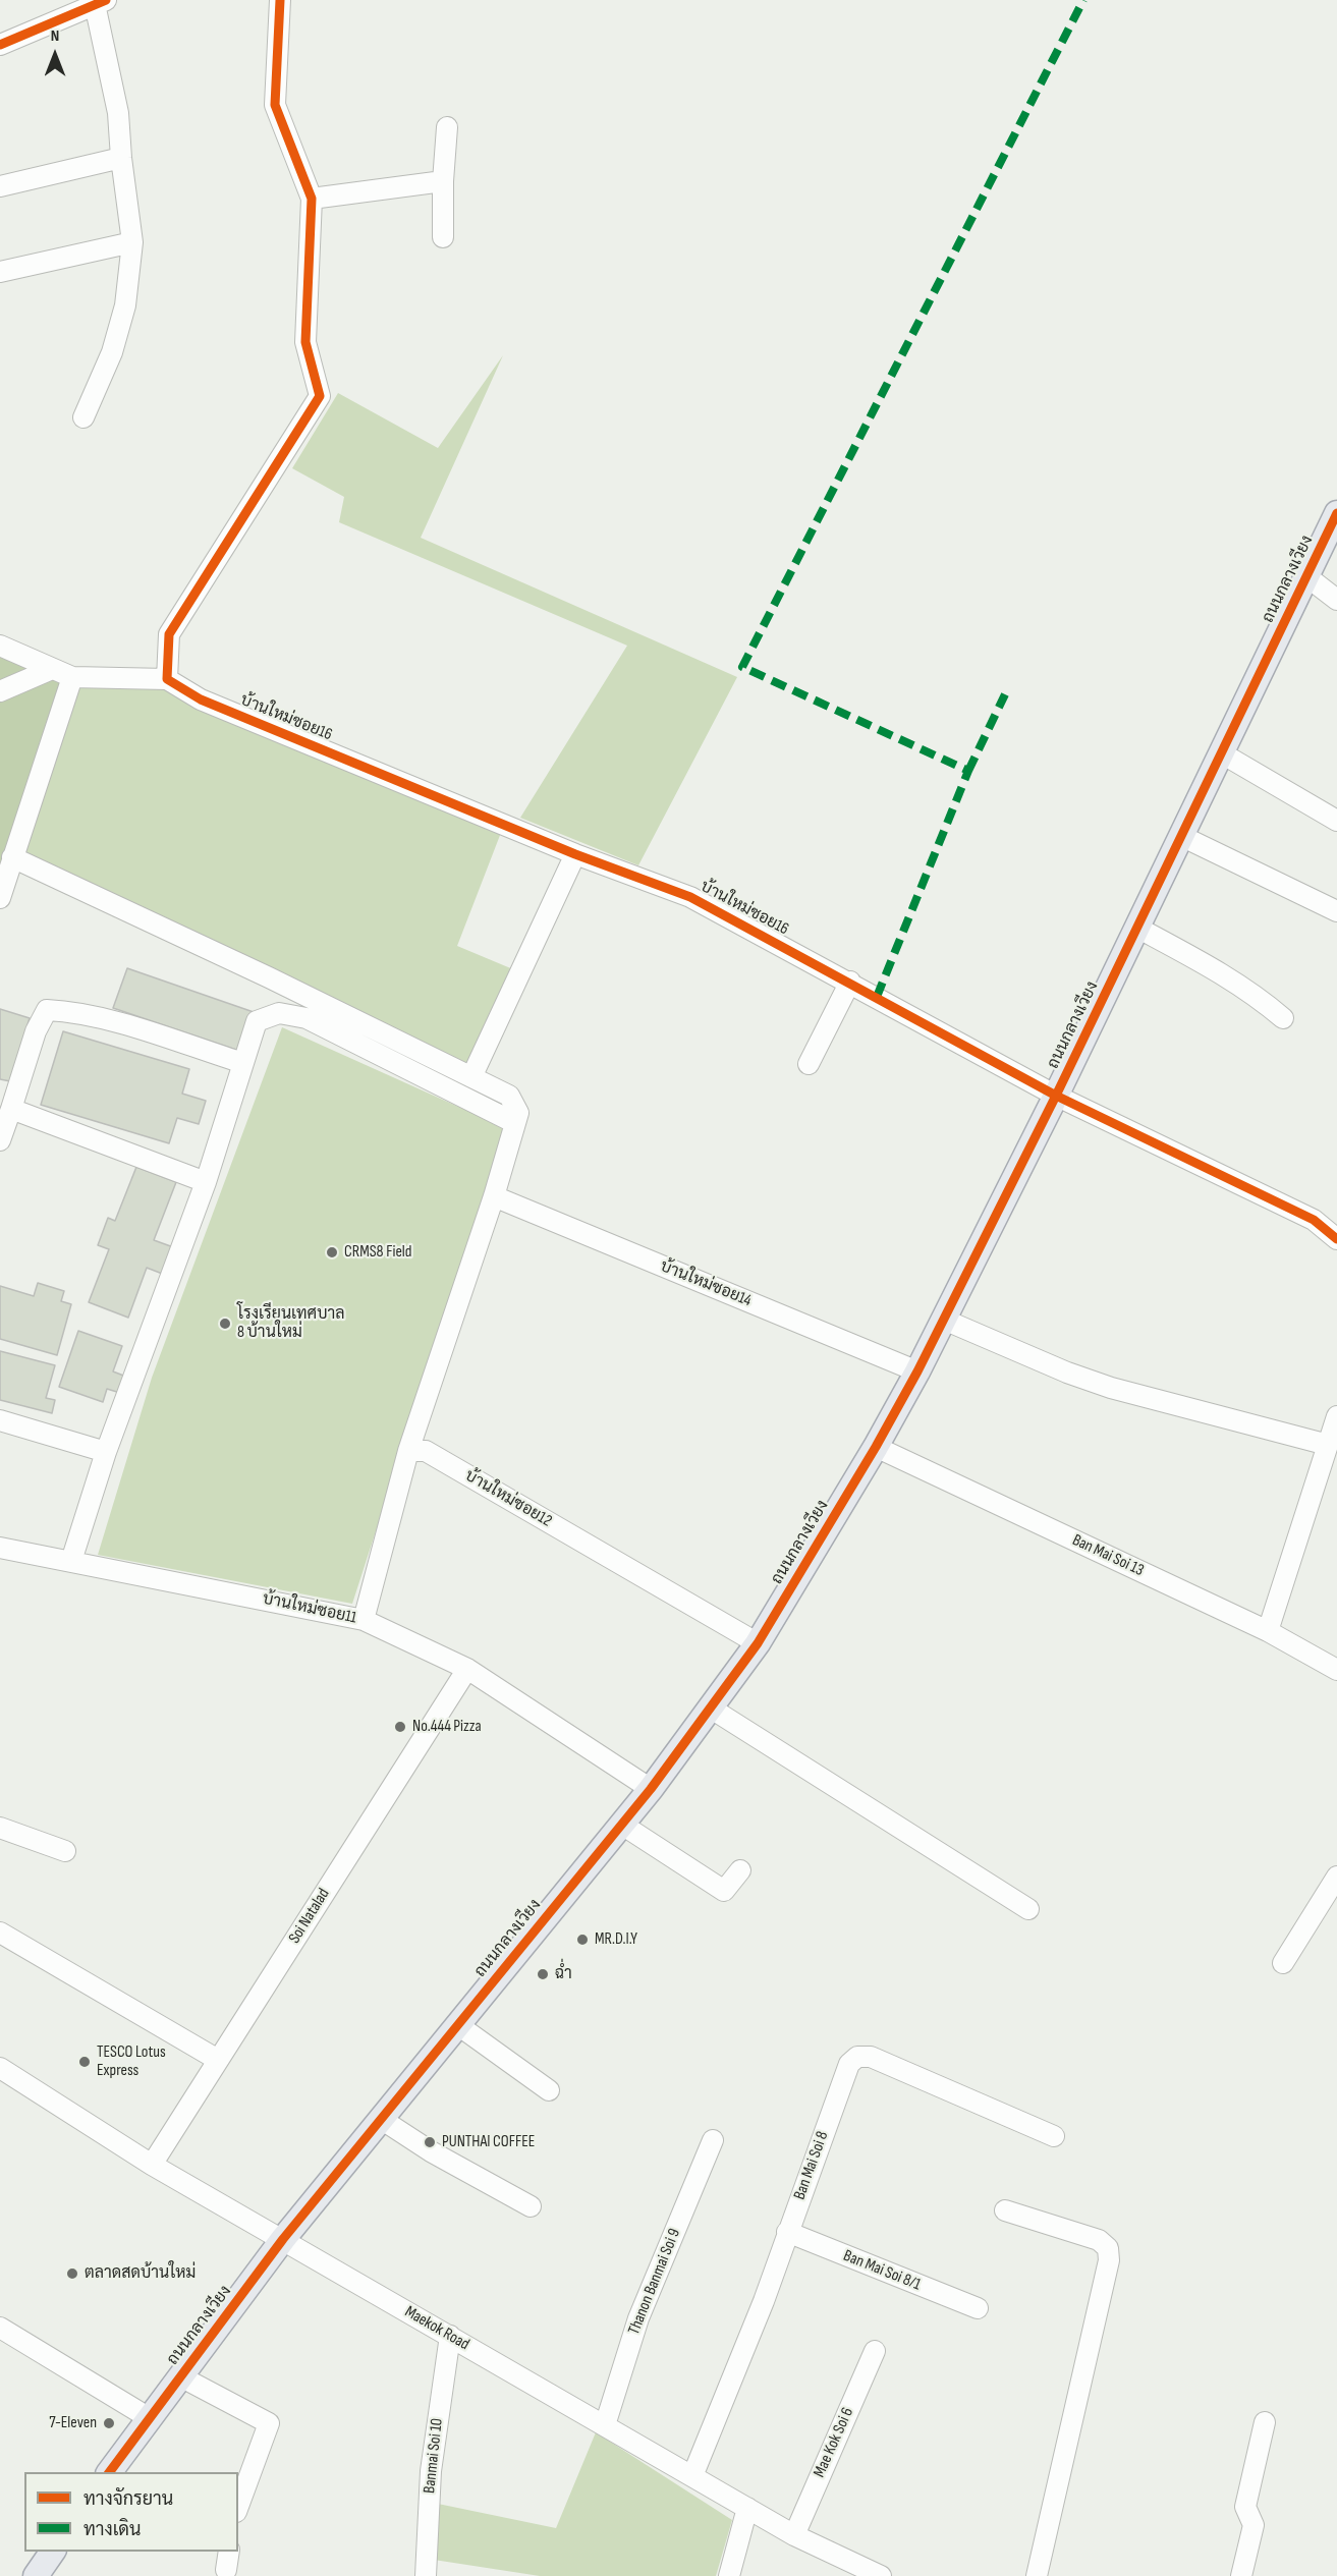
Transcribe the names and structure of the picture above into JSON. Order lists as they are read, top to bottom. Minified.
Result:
{"streets":{"main road":["ถนนกลางเวียง"],"street":["บ้านใหม่ซอย16","บ้านใหม่ซอย14","บ้านใหม่ซอย12","Ban Mai Soi 13","บ้านใหม่ซอย11","Soi Natalad","Ban Mai Soi 8","Ban Mai Soi 8/1","Thanon Banmai Soi 9","Maekok Road","Mae Kok Soi 6","Banmai Soi 10"]},"crossings":[["ถนนกลางเวียง","บ้านใหม่ซอย16"],["ถนนกลางเวียง","บ้านใหม่ซอย14"],["ถนนกลางเวียง","บ้านใหม่ซอย12"],["ถนนกลางเวียง","Ban Mai Soi 13"],["ถนนกลางเวียง","บ้านใหม่ซอย11"],["ถนนกลางเวียง","Maekok Road"],["บ้านใหม่ซอย11","Soi Natalad"],["Soi Natalad","Maekok Road"],["Ban Mai Soi 8","Ban Mai Soi 8/1"],["Ban Mai Soi 8","Maekok Road"],["Thanon Banmai Soi 9","Maekok Road"],["Maekok Road","Mae Kok Soi 6"],["Maekok Road","Banmai Soi 10"]],"places":["CRMS8 Field","โรงเรียนเทศบาล 8 บ้านใหม่","No.444 Pizza","MR.D.I.Y","ฉ่ำ","TESCO Lotus Express","PUNTHAI COFFEE","ตลาดสดบ้านใหม่","7-Eleven"],"legend":["ทางจักรยาน","ทางเดิน"],"north":"top"}
